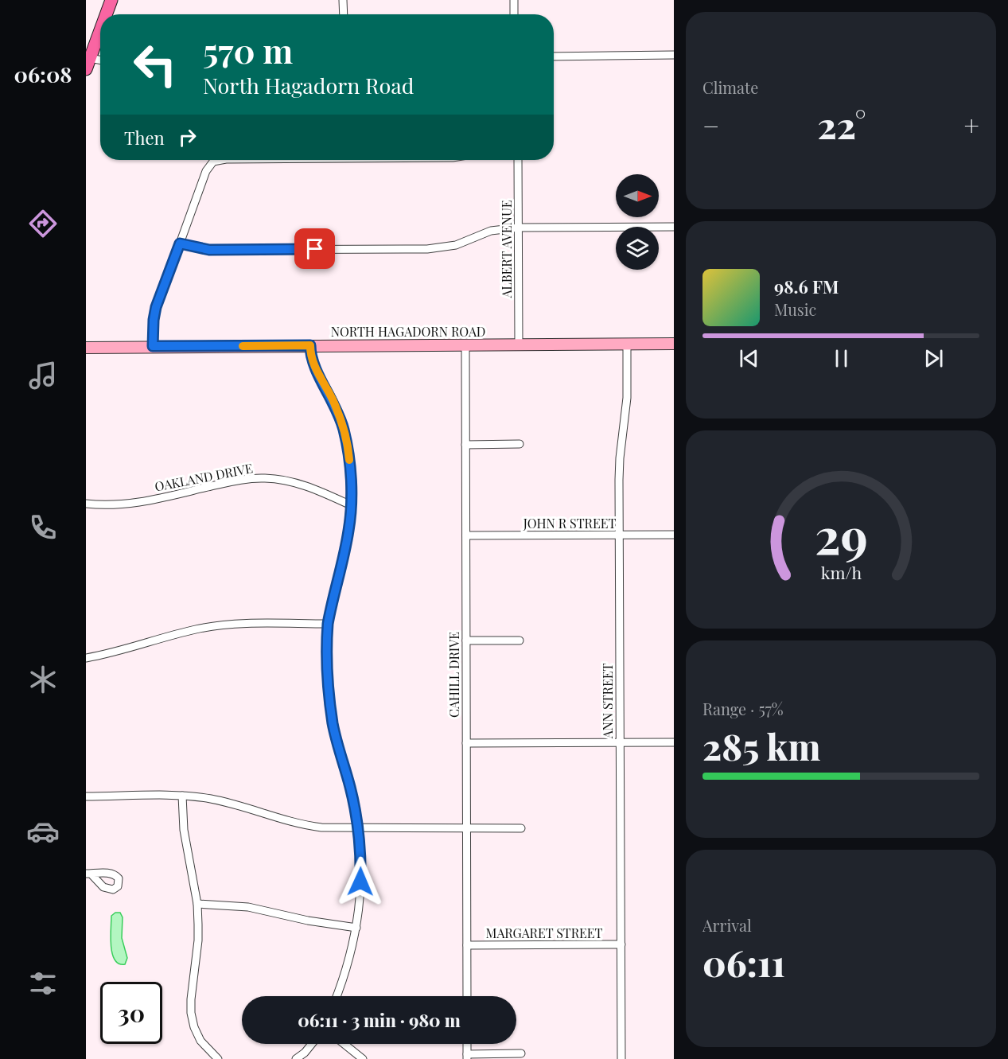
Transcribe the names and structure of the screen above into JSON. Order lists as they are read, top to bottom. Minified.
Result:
{"streets":{"street":["ALBERT AVENUE","NORTH HAGADORN ROAD","OAKLAND DRIVE","JOHN R STREET","CAHILL DRIVE","ANN STREET","MARGARET STREET"]},"crossings":[["ALBERT AVENUE","NORTH HAGADORN ROAD"],["NORTH HAGADORN ROAD","CAHILL DRIVE"],["NORTH HAGADORN ROAD","ANN STREET"],["JOHN R STREET","CAHILL DRIVE"],["JOHN R STREET","ANN STREET"],["CAHILL DRIVE","MARGARET STREET"],["ANN STREET","MARGARET STREET"]],"north":"right","page":{"tabs":"06:08","tile":["Climate",["Range · 57%","285 km"],["Arrival","06:11"]],"turn":["570 m","North Hagadorn Road"],"heat":["−","22°","+"],"then":"Then","song":["98.6 FM","Music"],"limit":"30","trip":"06:11 · 3 min · 980 m","gauge":["29","km/h"]}}
